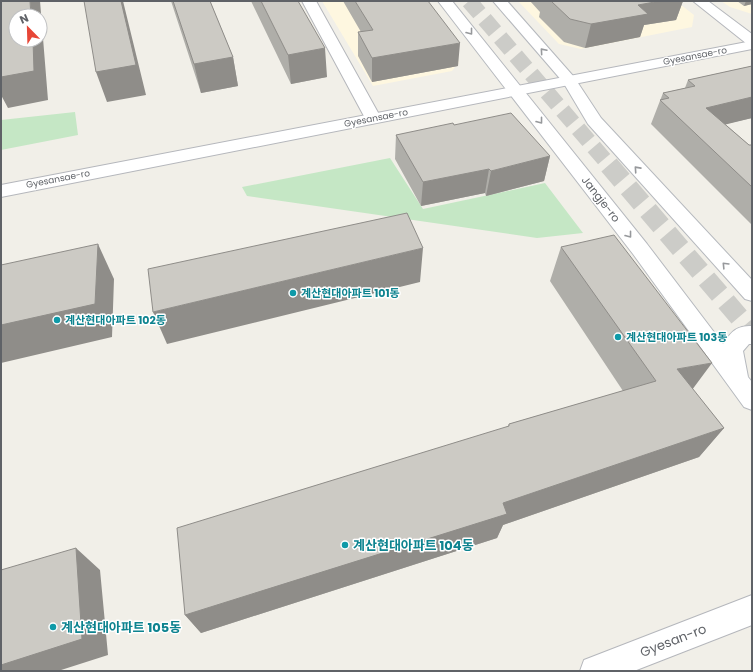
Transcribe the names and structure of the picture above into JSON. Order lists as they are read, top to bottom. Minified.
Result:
{"streets":{"street":["Gyesansae-ro","Jangje-ro","Gyesan-ro"]},"crossings":[["Gyesansae-ro","Jangje-ro"]],"places":["계산현대아파트 101동","계산현대아파트 102동","계산현대아파트 103동","계산현대아파트 104동","계산현대아파트 105동"],"north":"top left"}
